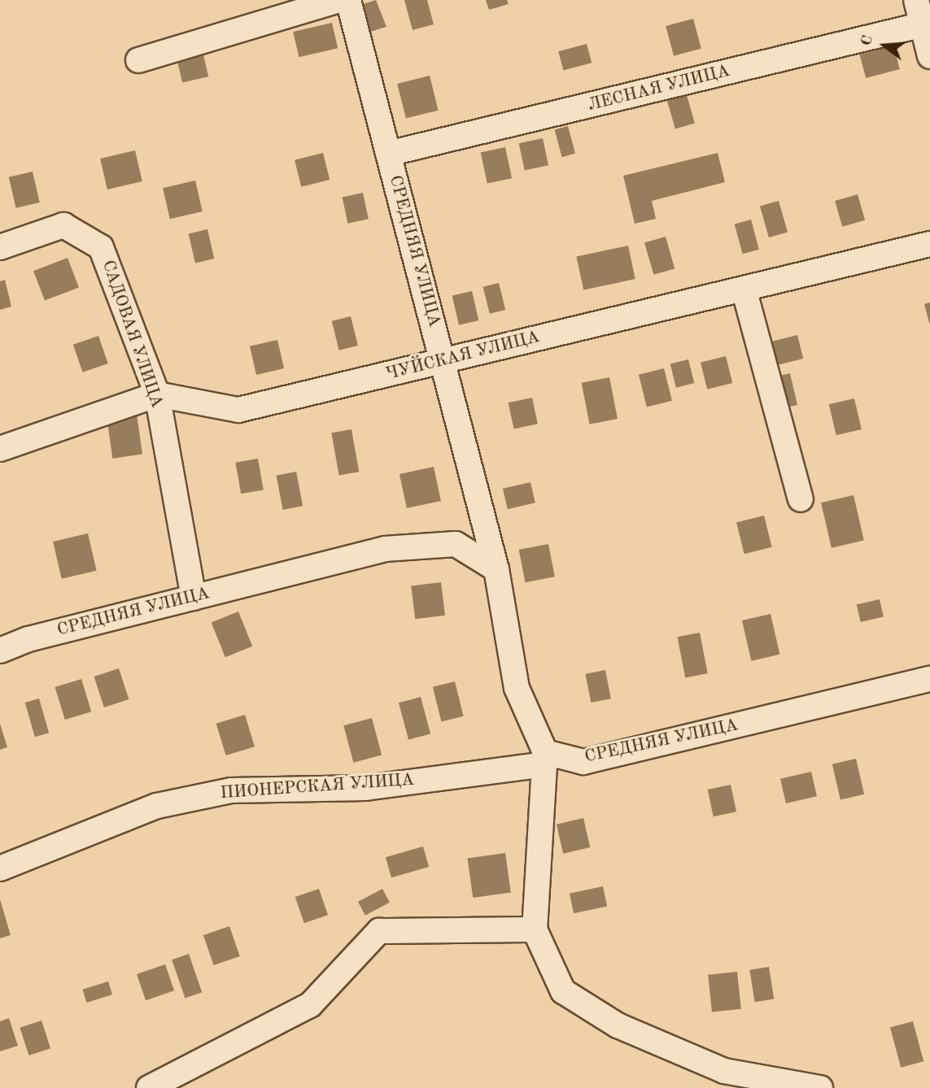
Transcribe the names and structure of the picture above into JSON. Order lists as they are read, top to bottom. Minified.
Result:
{"streets":{"street":["ЛЕСНАЯ УЛИЦА","СРЕДНЯЯ УЛИЦА","САДОВАЯ УЛИЦА","ЧУЙСКАЯ УЛИЦА","ПИОНЕРСКАЯ УЛИЦА"]},"crossings":[["ЛЕСНАЯ УЛИЦА","СРЕДНЯЯ УЛИЦА"],["СРЕДНЯЯ УЛИЦА","САДОВАЯ УЛИЦА"],["СРЕДНЯЯ УЛИЦА","ЧУЙСКАЯ УЛИЦА"],["СРЕДНЯЯ УЛИЦА","ПИОНЕРСКАЯ УЛИЦА"],["САДОВАЯ УЛИЦА","ЧУЙСКАЯ УЛИЦА"]],"north":"left"}
